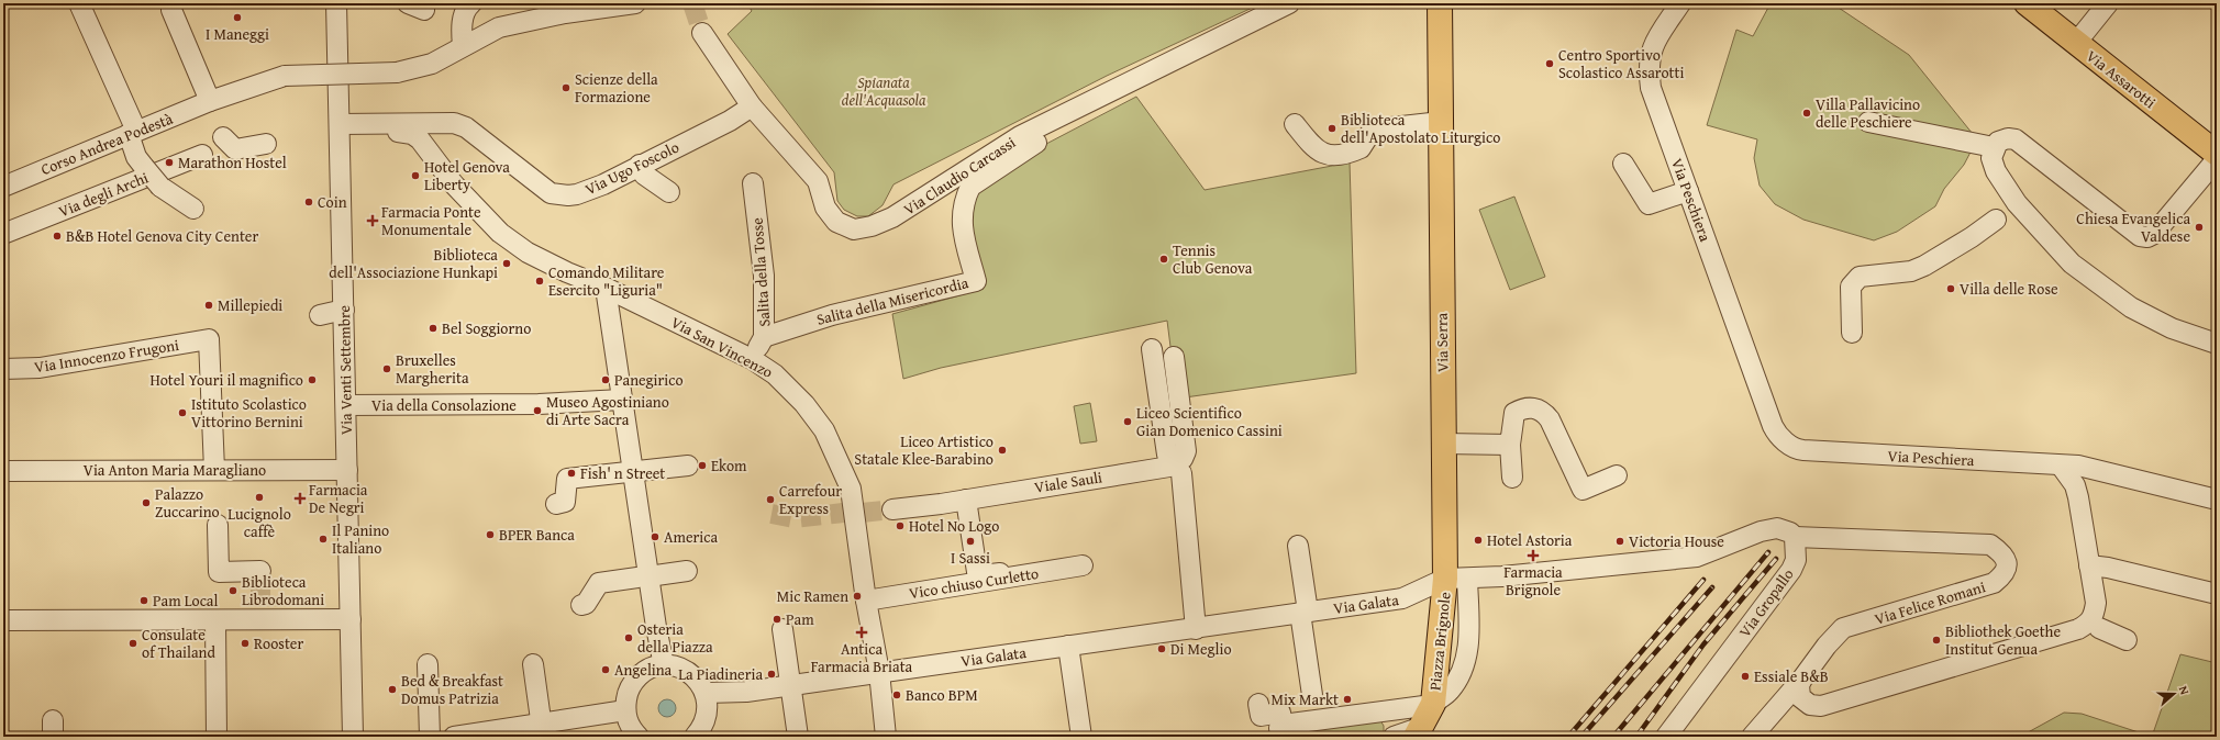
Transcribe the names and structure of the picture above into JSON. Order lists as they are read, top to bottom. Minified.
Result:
{"streets":{"main road":["Via Assarotti","Via Serra","Piazza Brignole"],"street":["Corso Andrea Podestà","Via Ugo Foscolo","Via Claudio Carcassi","Via degli Archi","Via Peschiera","Salita della Tosse","Salita della Misericordia","Via San Vincenzo","Via Innocenzo Frugoni","Via Venti Settembre","Via della Consolazione","Via Anton Maria Maragliano","Viale Sauli","Vico chiuso Curletto","Via Gropallo","Via Felice Romani","Via Galata"]},"crossings":[["Via Ugo Foscolo","Via Claudio Carcassi"],["Via Ugo Foscolo","Via San Vincenzo"],["Salita della Tosse","Salita della Misericordia"],["Salita della Tosse","Via San Vincenzo"],["Via Serra","Via Galata"],["Via Serra","Piazza Brignole"],["Via San Vincenzo","Via Venti Settembre"],["Via San Vincenzo","Vico chiuso Curletto"],["Via San Vincenzo","Via Galata"],["Via Innocenzo Frugoni","Via Anton Maria Maragliano"],["Via Venti Settembre","Via della Consolazione"],["Via Venti Settembre","Via Anton Maria Maragliano"],["Via Gropallo","Via Felice Romani"],["Via Gropallo","Piazza Brignole"],["Via Felice Romani","Piazza Brignole"],["Via Galata","Piazza Brignole"]],"parks":["Spianata dell'Acquasola"],"places":{"other":["I Maneggi","Centro Sportivo Scolastico Assarotti","Scienze della Formazione","Villa Pallavicino delle Peschiere","Biblioteca dell'Apostolato Liturgico","Marathon Hostel","Hotel Genova Liberty","Coin","Chiesa Evangelica Valdese","B&B Hotel Genova City Center","Tennis Club Genova","Biblioteca dell'Associazione Hunkapi","Comando Militare Esercito \"Liguria\"","Villa delle Rose","Millepiedi","Bel Soggiorno","Bruxelles Margherita","Hotel Youri il magnifico","Panegirico","Museo Agostiniano di Arte Sacra","Istituto Scolastico Vittorino Bernini","Liceo Scientifico Gian Domenico Cassini","Liceo Artistico Statale Klee-Barabino","Ekom","Fish' n Street","Lucignolo caffè","Carrefour Express","Palazzo Zuccarino","Hotel No Logo","BPER Banca","America","Il Panino Italiano","Hotel Astoria","I Sassi","Victoria House","Biblioteca Librodomani","Mic Ramen","Pam Local","Pam","Osteria della Piazza","Bibliothek Goethe Institut Genua","Consulate of Thailand","Rooster","Di Meglio","Angelina","La Piadineria","Essiale B&B","Bed & Breakfast Domus Patrizia","Banco BPM","Mix Markt"],"health":["Farmacia Ponte Monumentale","Farmacia De Negri","Farmacia Brignole","Antica Farmacia Briata"]},"north":"right"}
